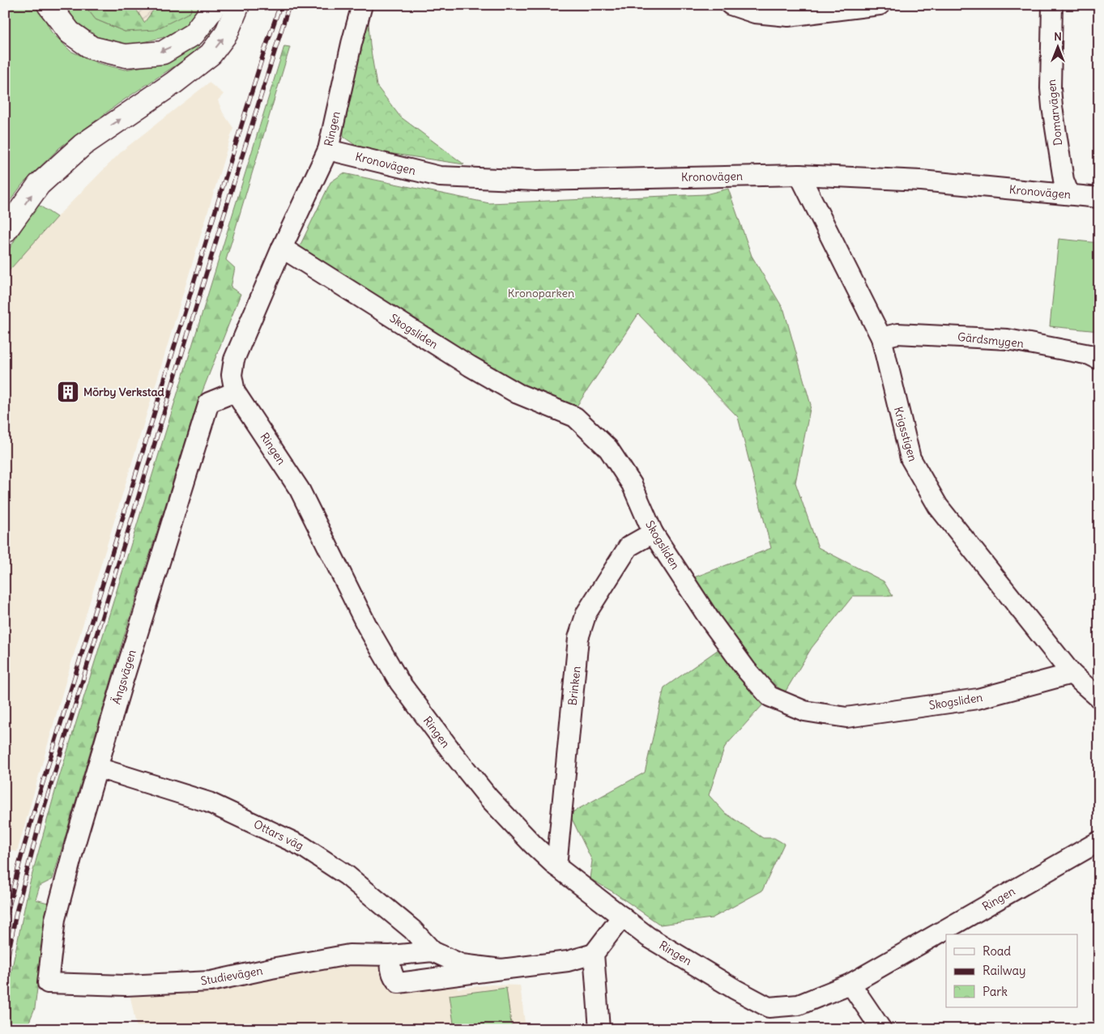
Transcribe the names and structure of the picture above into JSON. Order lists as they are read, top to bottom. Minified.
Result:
{"streets":{"street":["Domarvägen","Ringen","Kronovägen","Skogsliden","Gärdsmygen","Krigsstigen","Ängsvägen","Brinken","Ottars väg","Studievägen"]},"crossings":[["Domarvägen","Kronovägen"],["Ringen","Kronovägen"],["Ringen","Skogsliden"],["Ringen","Ängsvägen"],["Ringen","Brinken"],["Kronovägen","Krigsstigen"],["Skogsliden","Krigsstigen"],["Skogsliden","Brinken"],["Gärdsmygen","Krigsstigen"],["Ängsvägen","Ottars väg"],["Ängsvägen","Studievägen"],["Ottars väg","Studievägen"]],"parks":["Kronoparken"],"places":{"building":["Mörby Verkstad"]},"legend":["Road","Railway","Park"],"north":"top"}
